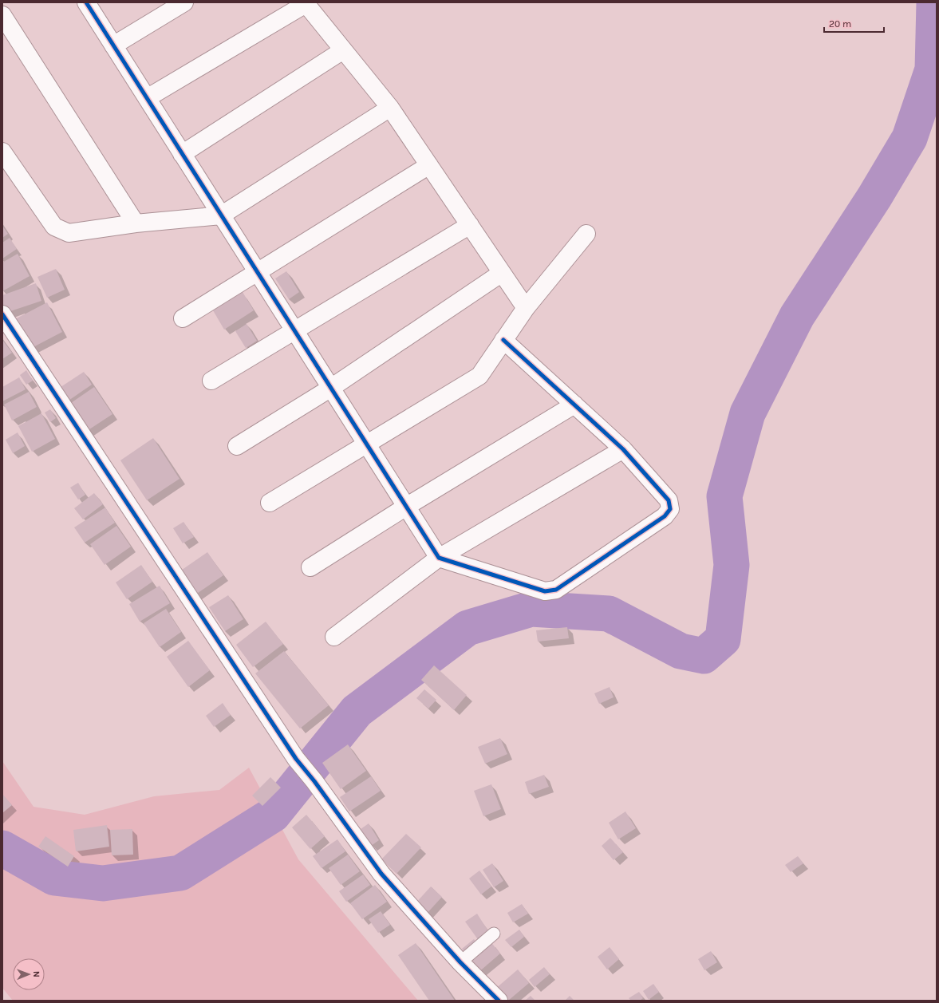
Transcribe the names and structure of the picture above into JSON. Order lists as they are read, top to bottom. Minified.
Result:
{"scale_bar":"20 m","north":"right"}
